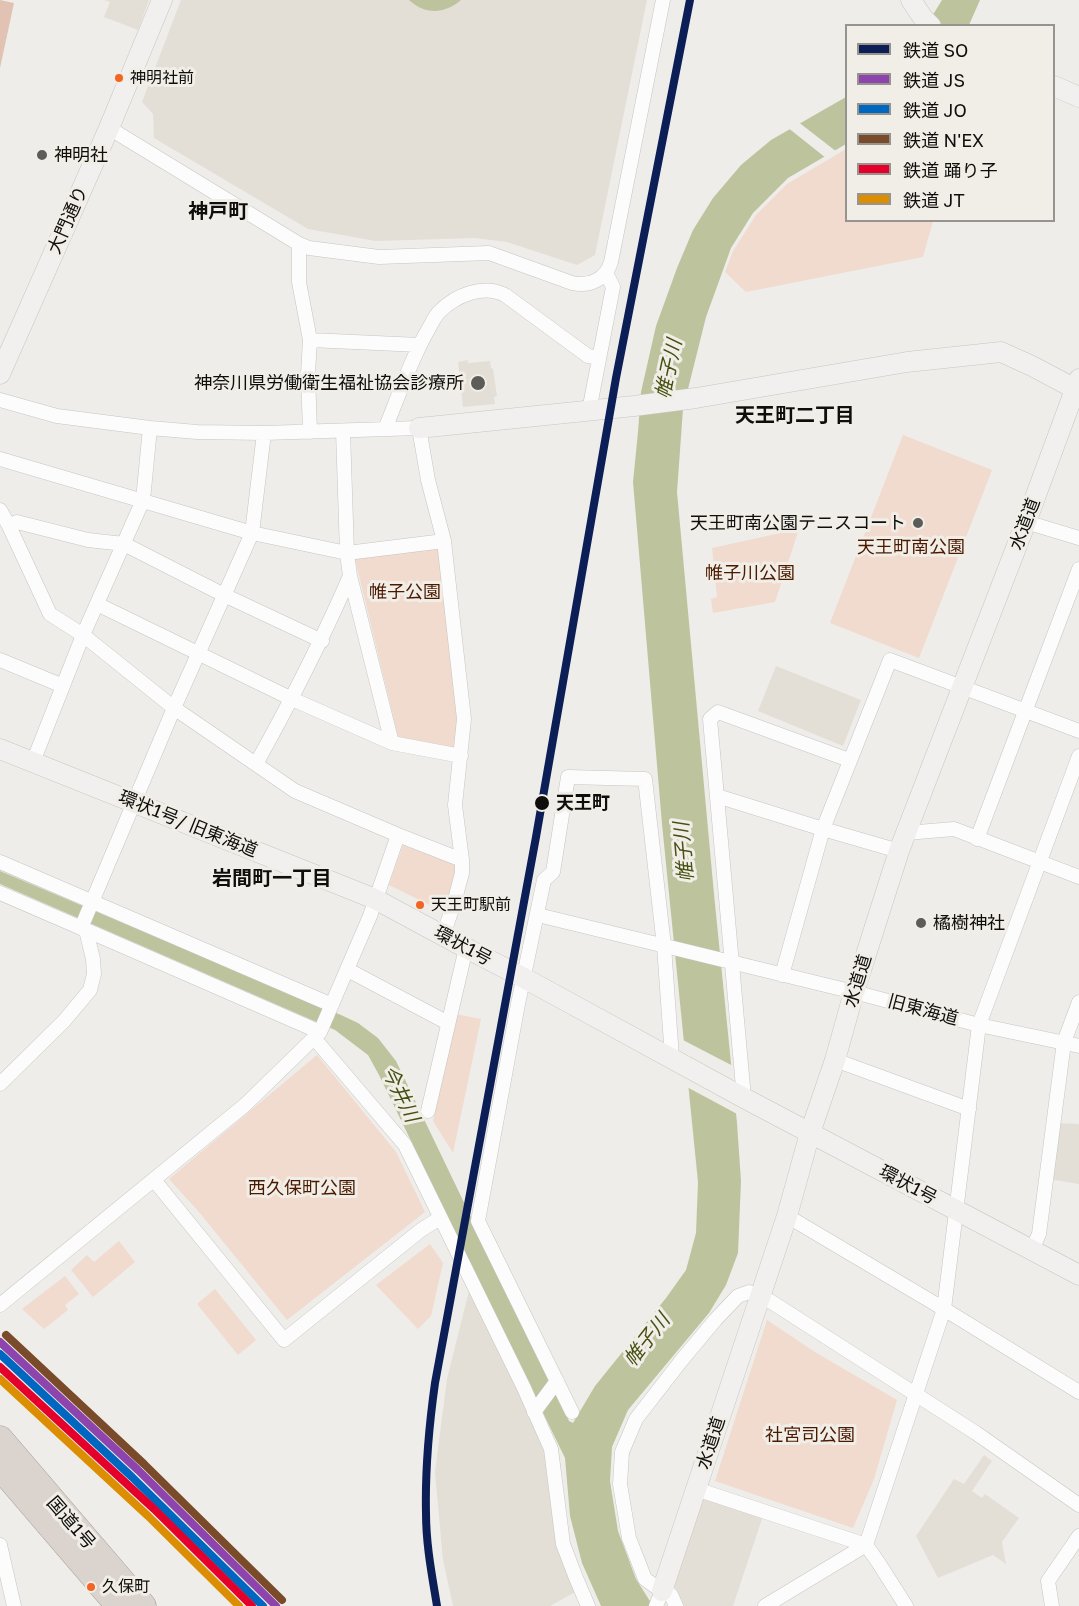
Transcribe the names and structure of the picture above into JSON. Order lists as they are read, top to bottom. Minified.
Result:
{"streets":{"highway":["国道1号"],"street":["大門通り","水道道","環状1号/ 旧東海道","環状1号","旧東海道"]},"crossings":[["水道道","環状1号"],["水道道","旧東海道"],["環状1号/ 旧東海道","環状1号"]],"districts":["神戸町","天王町二丁目","岩間町一丁目"],"water":["帷子川","今井川"],"parks":["天王町南公園","帷子川公園","帷子公園","西久保町公園","社宮司公園"],"places":["神明社前","神明社","神奈川県労働衛生福祉協会診療所","天王町南公園テニスコート","天王町","天王町駅前","橘樹神社","久保町"],"lines":["rail line SO","rail line N'EX","rail line JS","rail line JO","rail line 踊り子","rail line JT"],"legend":["鉄道 SO","鉄道 JS","鉄道 JO","鉄道 N'EX","鉄道 踊り子","鉄道 JT"]}
